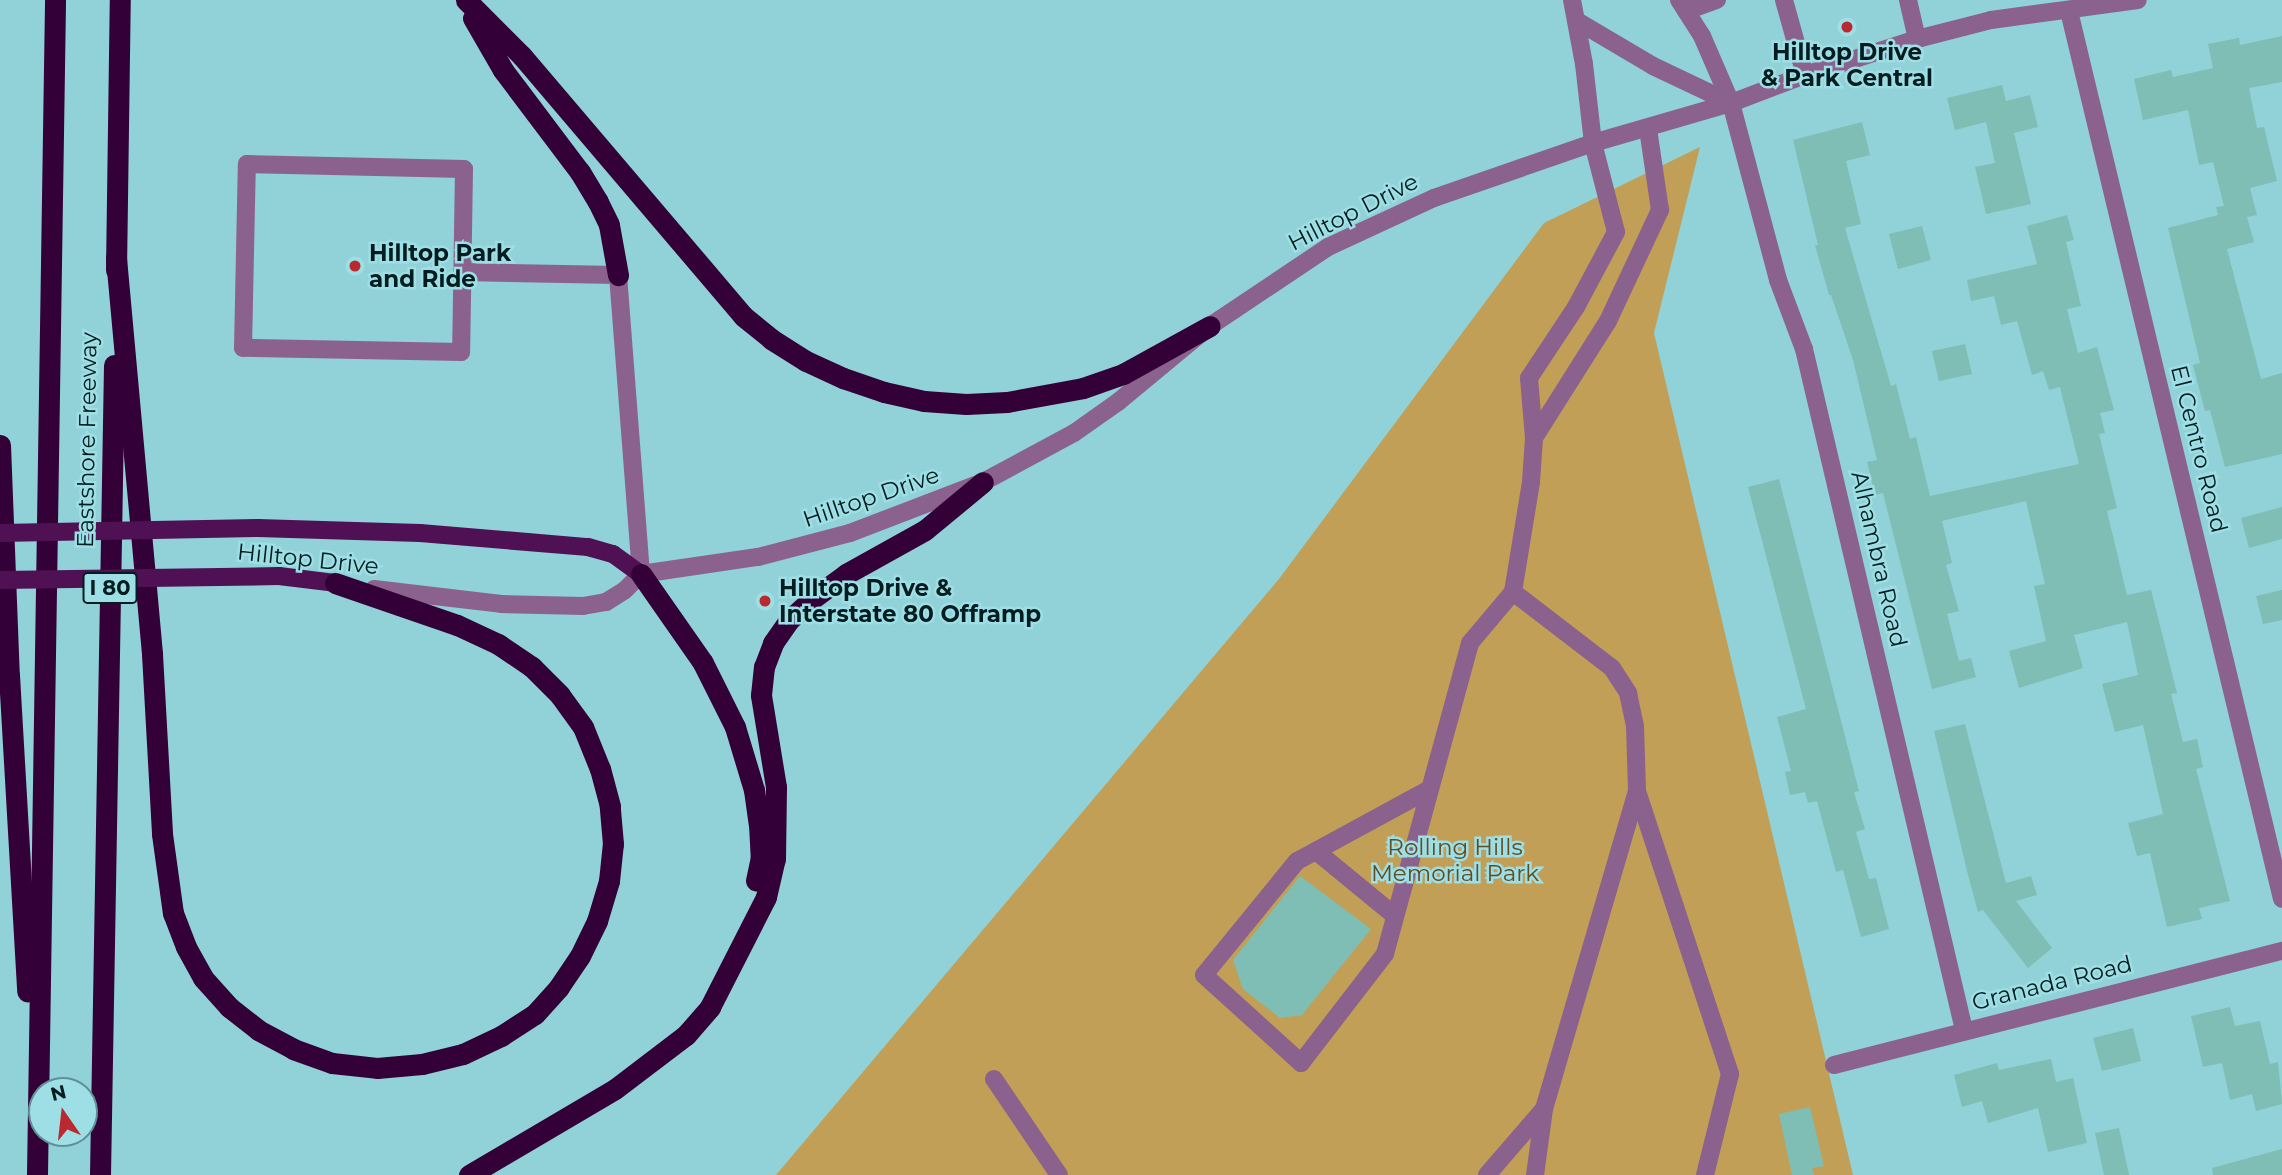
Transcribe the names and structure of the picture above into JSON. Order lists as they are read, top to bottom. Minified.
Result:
{"streets":{"highway":["Eastshore Freeway","I 80"],"main road":["Hilltop Drive"],"street":["El Centro Road","Alhambra Road","Granada Road"]},"crossings":[["Hilltop Drive","El Centro Road"],["Hilltop Drive","Alhambra Road"],["Alhambra Road","Granada Road"]],"parks":["Rolling Hills Memorial Park"],"places":["Hilltop Drive & Park Central","Hilltop Park and Ride","Hilltop Drive & Interstate 80 Offramp"],"north":"top"}
